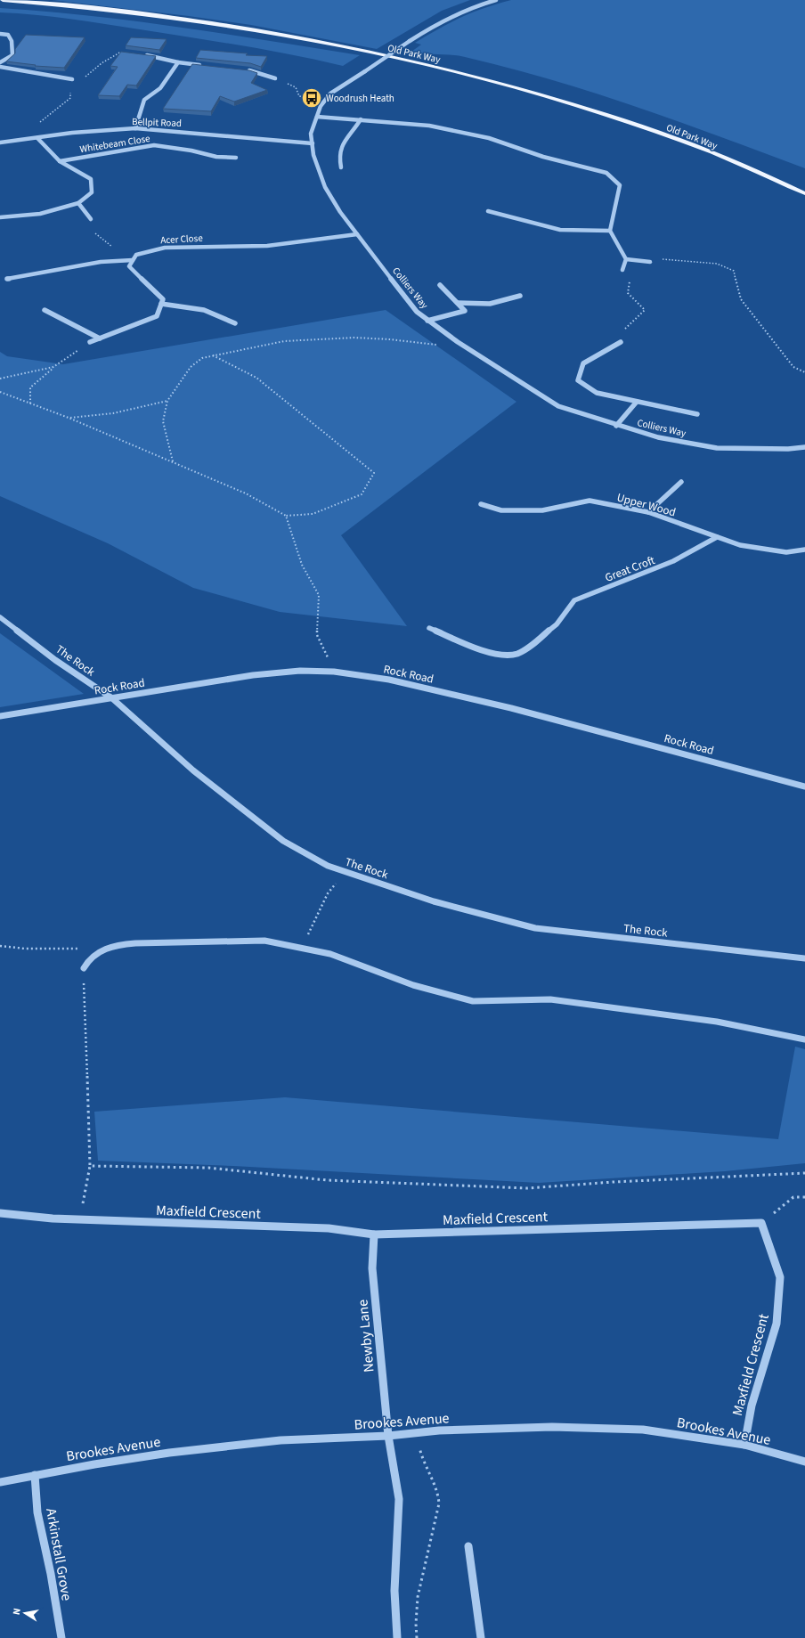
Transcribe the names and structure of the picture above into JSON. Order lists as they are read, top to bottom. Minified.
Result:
{"streets":{"main road":["Old Park Way"],"street":["Bellpit Road","Whitebeam Close","Acer Close","Colliers Way","Upper Wood","Great Croft","The Rock","Rock Road","Maxfield Crescent","Newby Lane","Brookes Avenue","Arkinstall Grove"]},"crossings":[["Bellpit Road","Whitebeam Close"],["Bellpit Road","Colliers Way"],["Acer Close","Colliers Way"],["Upper Wood","Great Croft"],["The Rock","Rock Road"],["Maxfield Crescent","Newby Lane"],["Maxfield Crescent","Brookes Avenue"],["Newby Lane","Brookes Avenue"],["Brookes Avenue","Arkinstall Grove"]],"places":{"bus stop":["Woodrush Heath"]},"north":"left"}
